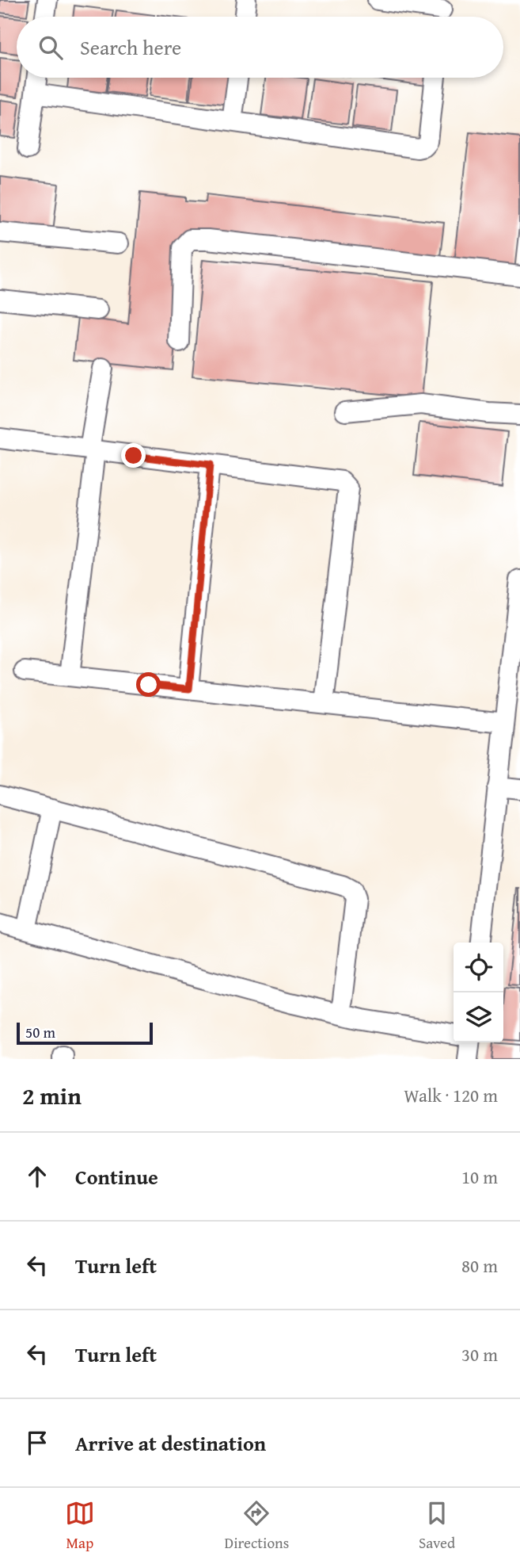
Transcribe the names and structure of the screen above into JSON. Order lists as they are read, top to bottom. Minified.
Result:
{"scale_bar":"50 m","page":{"search":"Search here","scale":"50 m","heading":["2 min","Walk · 120 m"],"list":[["Continue","10 m"],["Turn left","80 m"],["Turn left","30 m"],"Arrive at destination"],"nav":["Map","Directions","Saved"]}}
